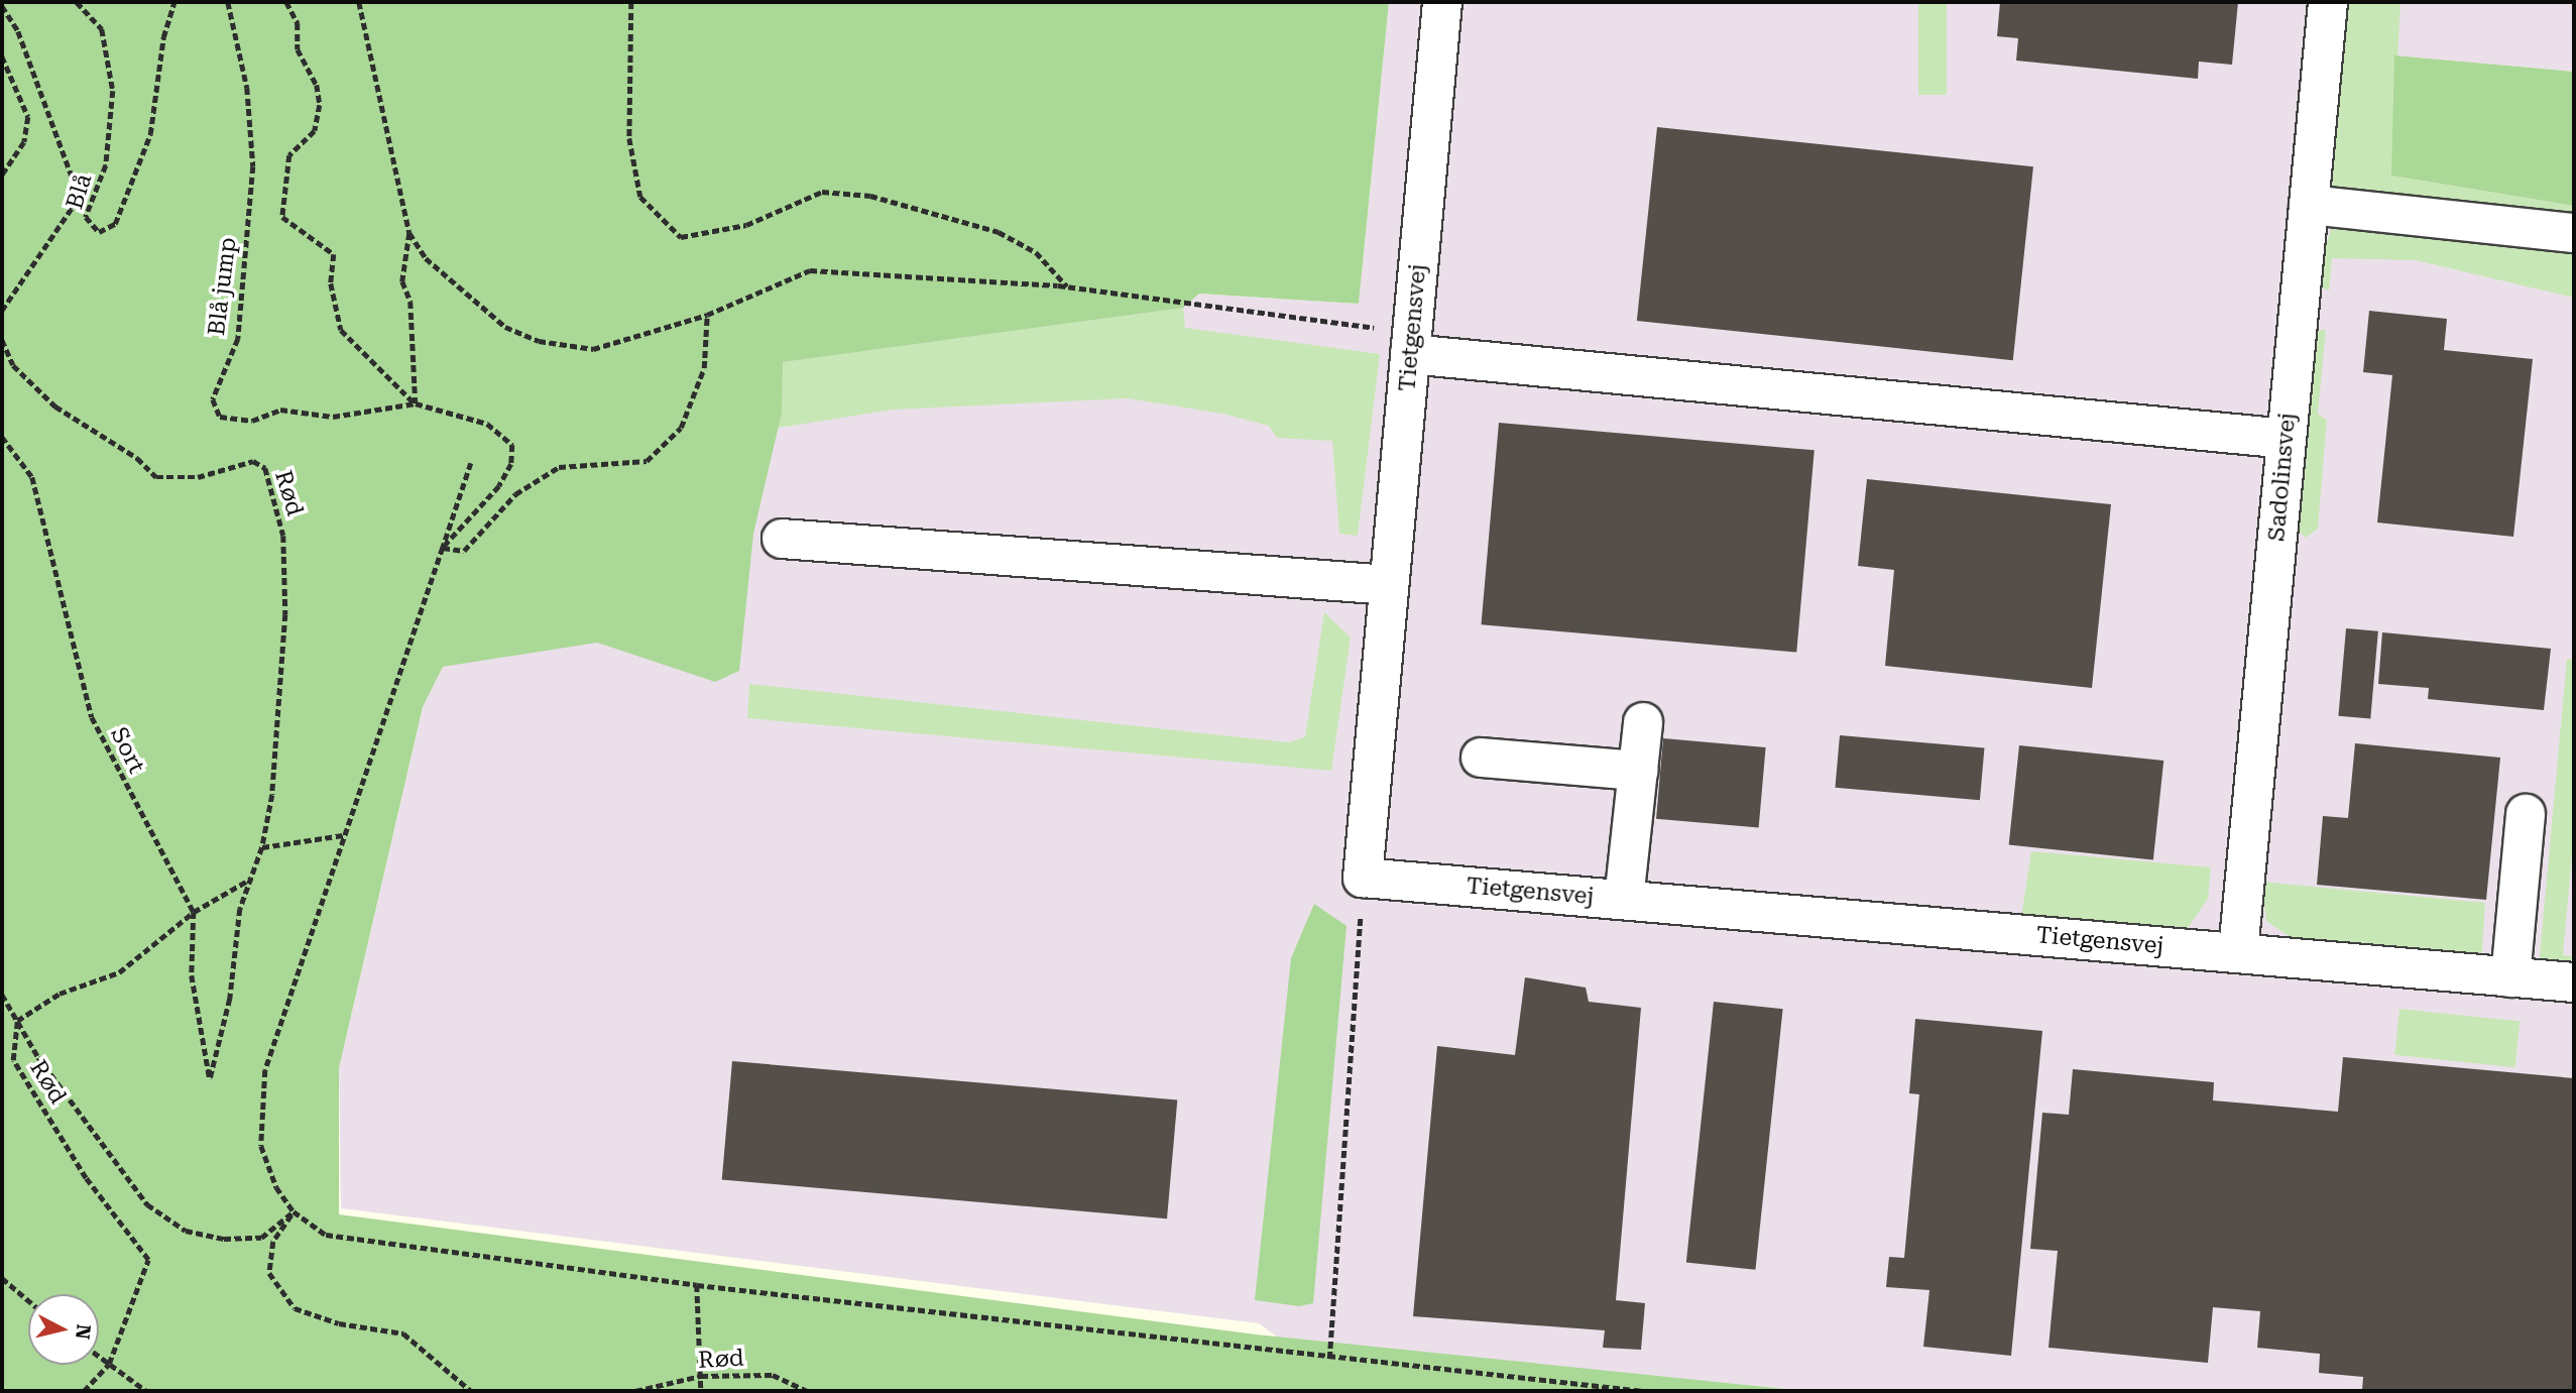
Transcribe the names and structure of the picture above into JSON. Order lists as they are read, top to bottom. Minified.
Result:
{"streets":{"street":["Tietgensvej","Sadolinsvej"],"path":["Blå","Blå jump","Rød","Sort"]},"crossings":[["Tietgensvej","Sadolinsvej"],["Rød","Sort"]],"north":"right"}
